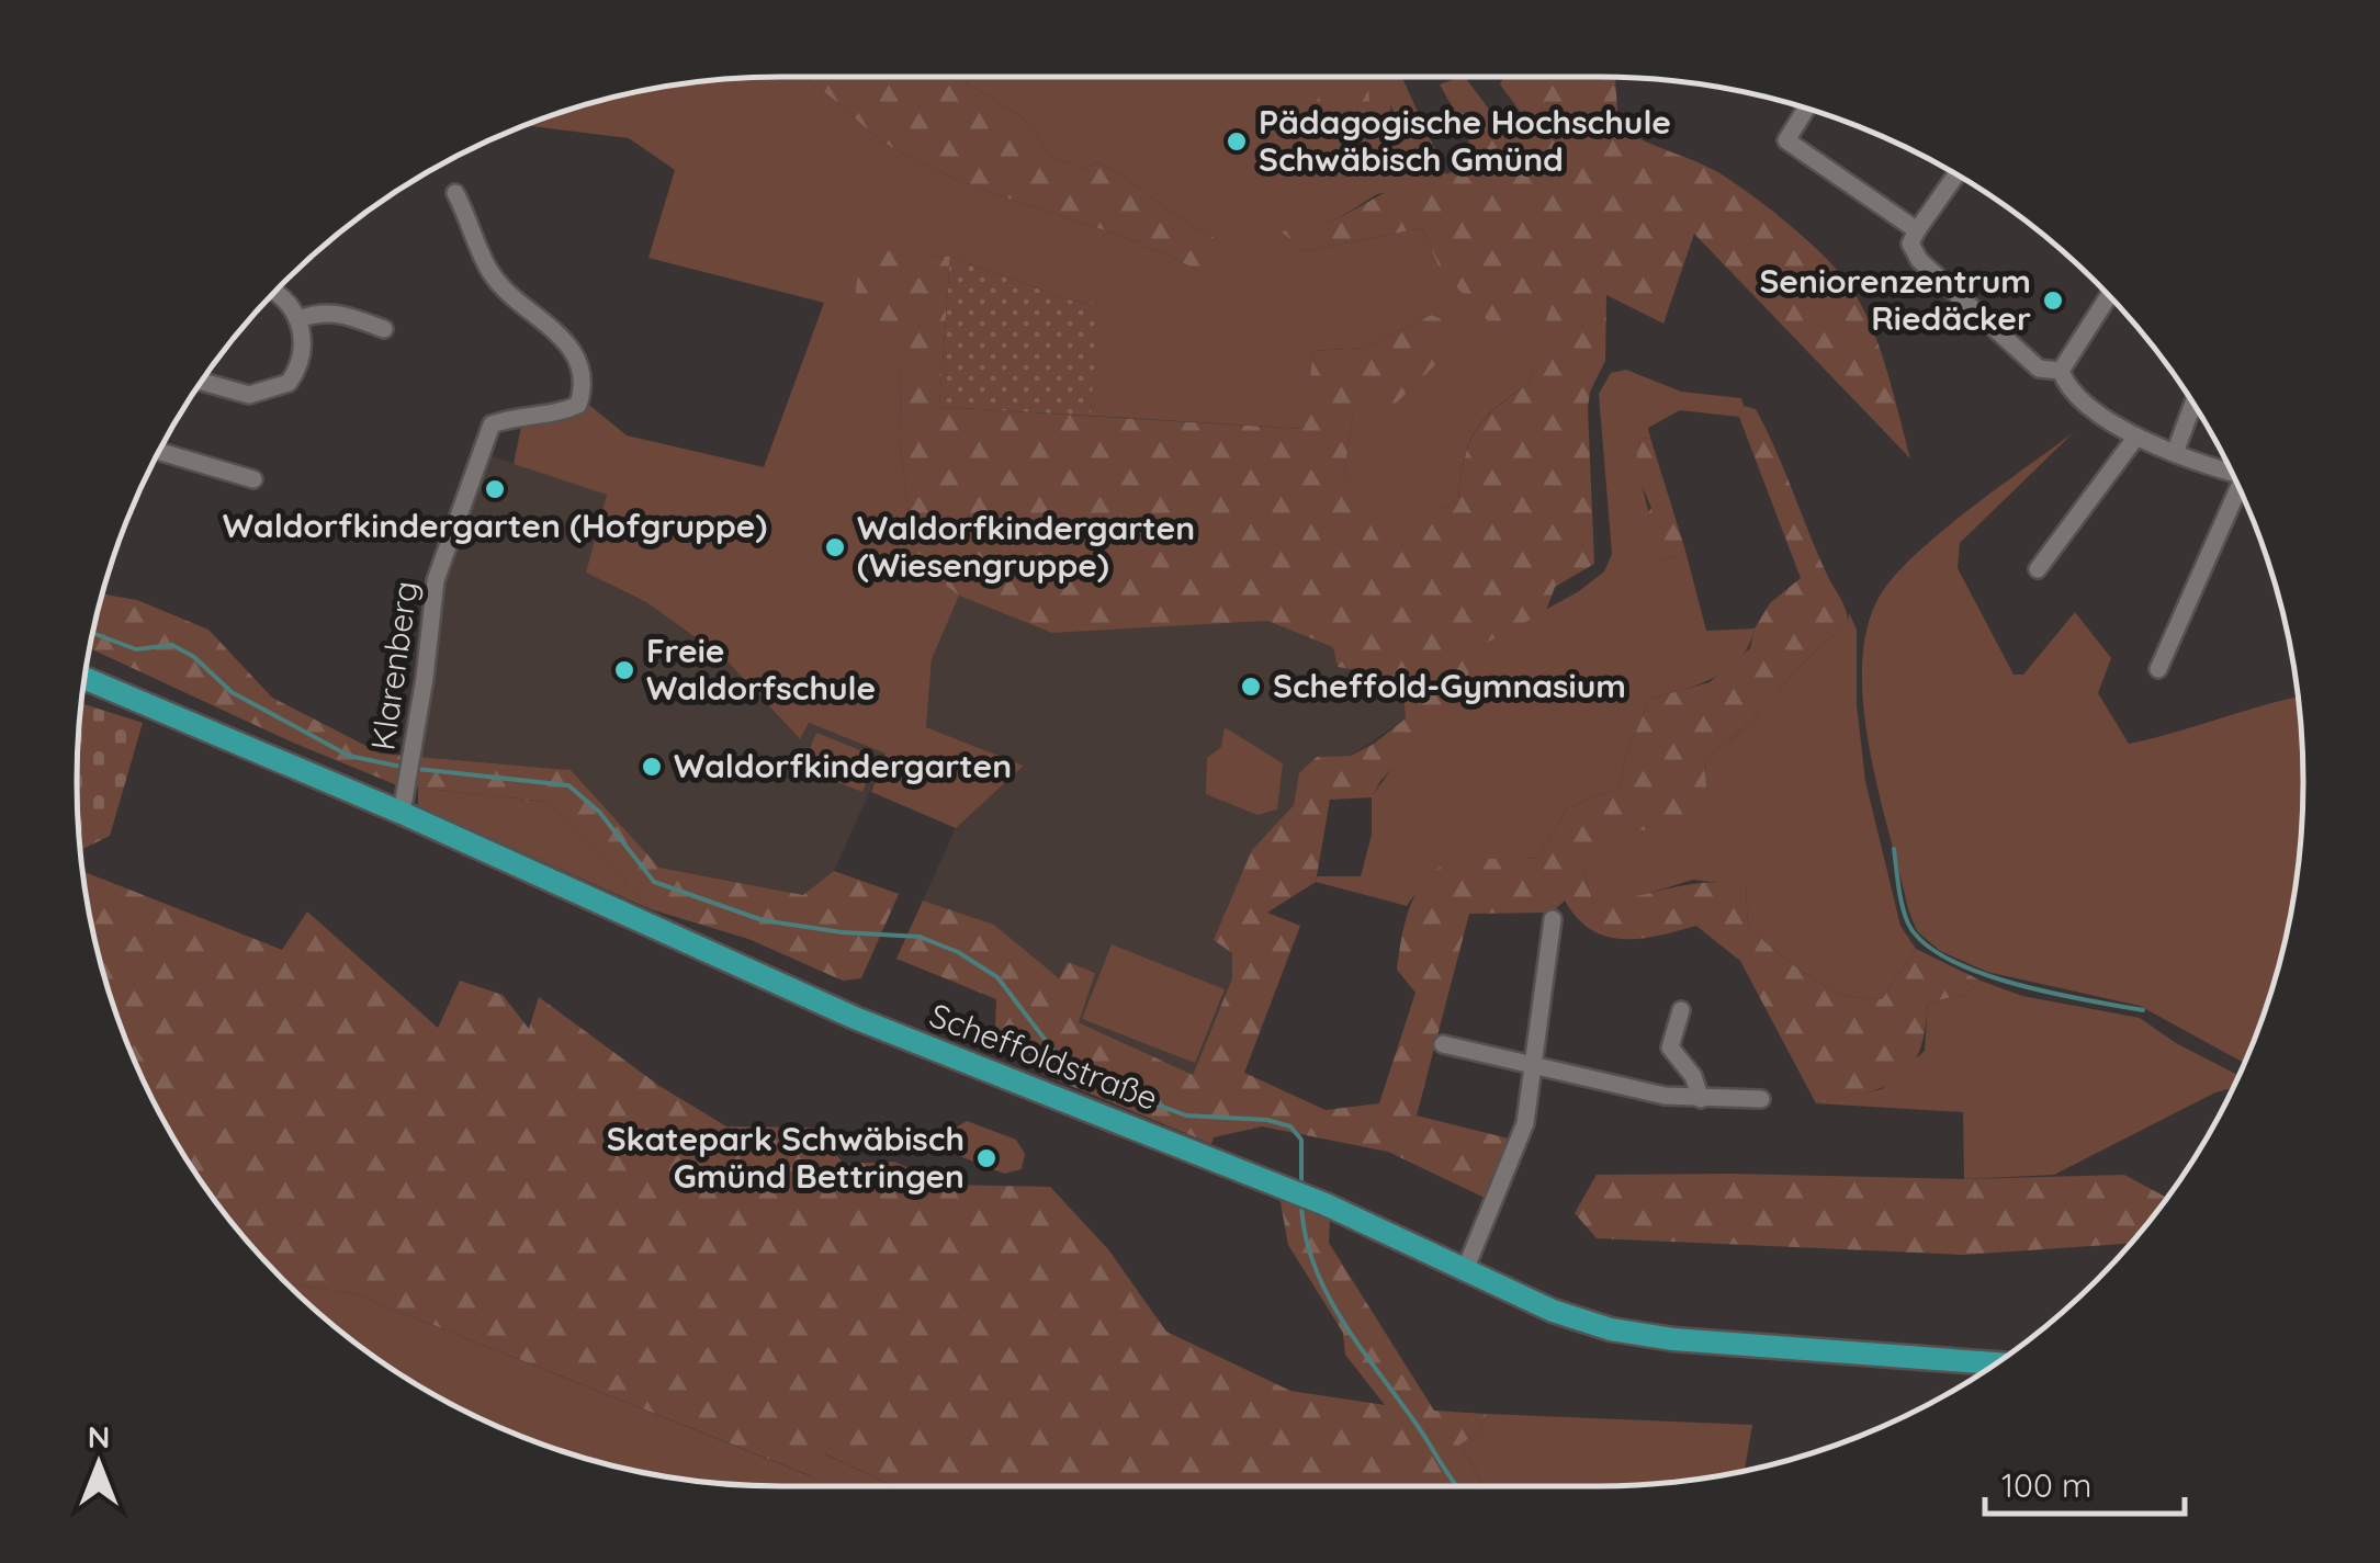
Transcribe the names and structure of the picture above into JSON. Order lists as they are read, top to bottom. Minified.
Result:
{"streets":{"main road":["Scheffoldstraße"],"street":["Klarenberg"]},"crossings":[["Klarenberg","Scheffoldstraße"]],"places":["Pädagogische Hochschule Schwäbisch Gmünd","Seniorenzentrum Riedäcker","Waldorfkindergarten (Hofgruppe)","Waldorfkindergarten (Wiesengruppe)","Freie Waldorfschule","Scheffold-Gymnasium","Waldorfkindergarten","Skatepark Schwäbisch Gmünd Bettringen"],"scale_bar":"100 m","north":"top"}
